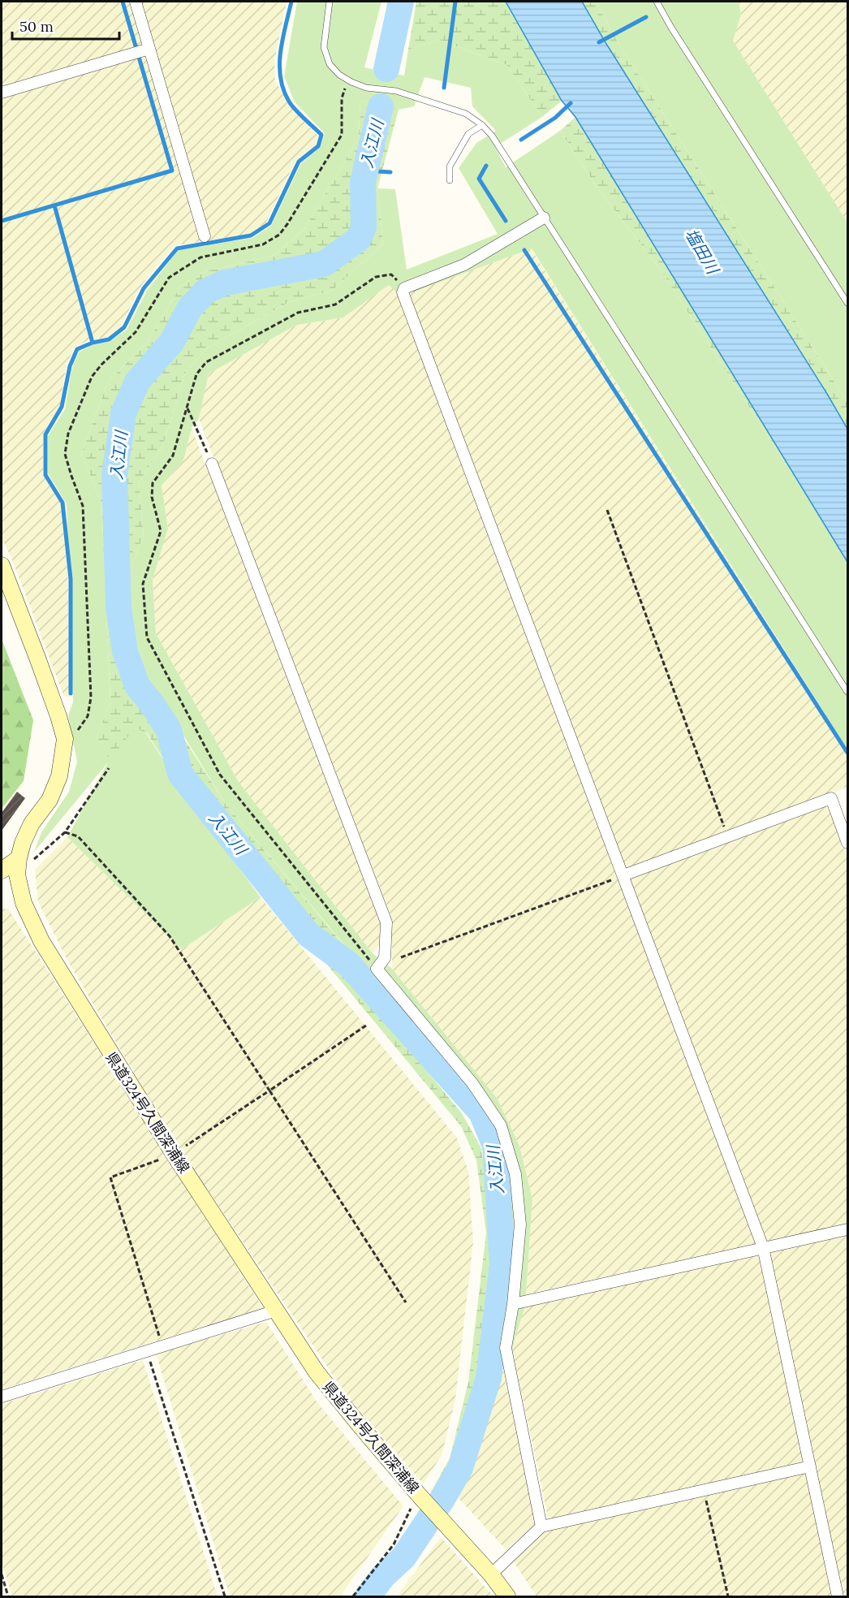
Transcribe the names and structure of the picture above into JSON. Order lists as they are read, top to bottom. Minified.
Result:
{"streets":{"main road":["県道324号久間深浦線"]},"water":["入江川","塩田川"],"scale_bar":"50 m"}
